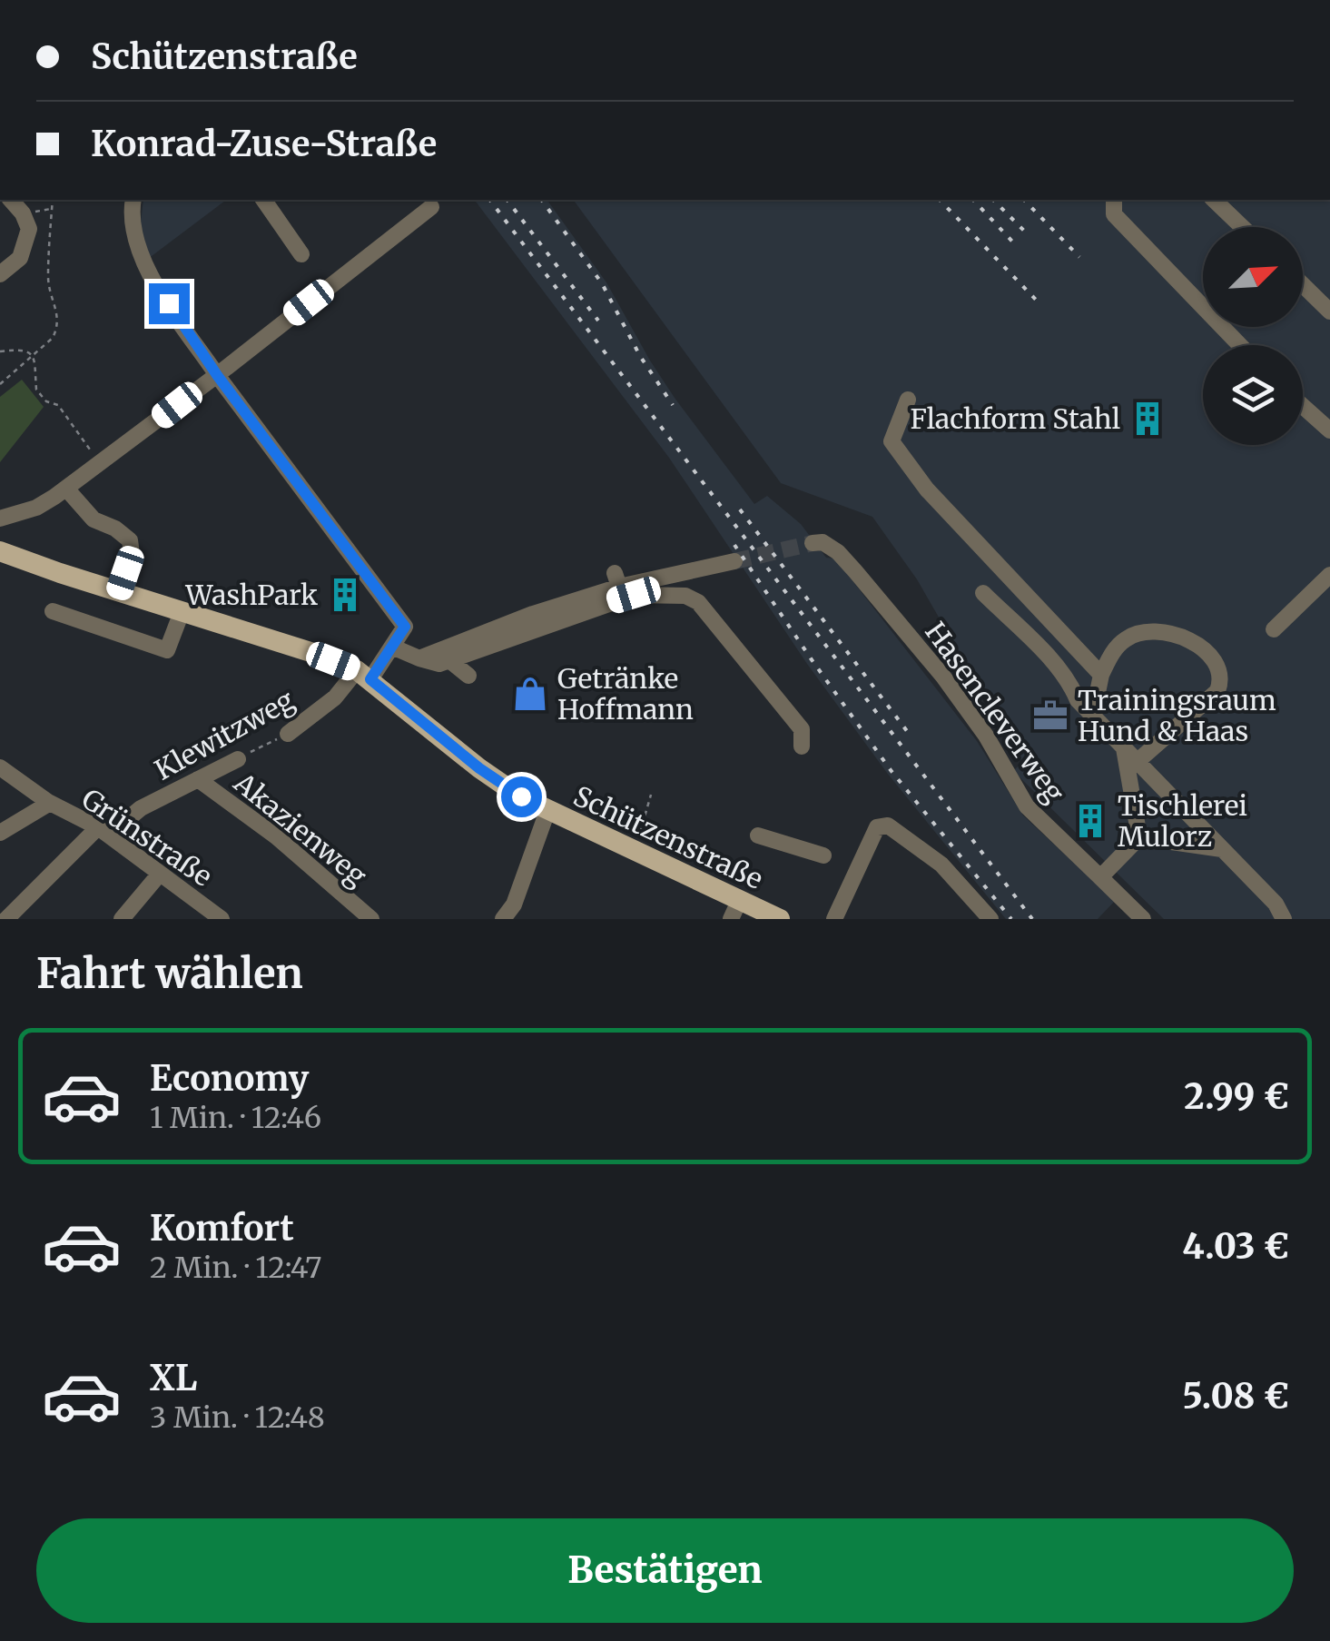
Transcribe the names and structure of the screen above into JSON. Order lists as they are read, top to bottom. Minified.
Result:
{"streets":{"main road":["Schützenstraße"],"street":["Hasencleverweg","Klewitzweg","Akazienweg","Grünstraße"]},"crossings":[["Klewitzweg","Akazienweg"],["Klewitzweg","Grünstraße"],["Klewitzweg","Schützenstraße"]],"places":{"building":["Flachform Stahl","WashPark","Tischlerei Mulorz"],"shop":["Getränke Hoffmann"],"office":["Trainingsraum Hund & Haas"]},"north":"top right","page":{"banner":["Schützenstraße","Konrad-Zuse-Straße"],"heading":"Fahrt wählen","list":[{"name":"Economy","note":"1 Min. · 12:46","value":"2.99 €"},{"name":"Komfort","note":"2 Min. · 12:47","value":"4.03 €"},{"name":"XL","note":"3 Min. · 12:48","value":"5.08 €"}],"buttons":"Bestätigen"}}
